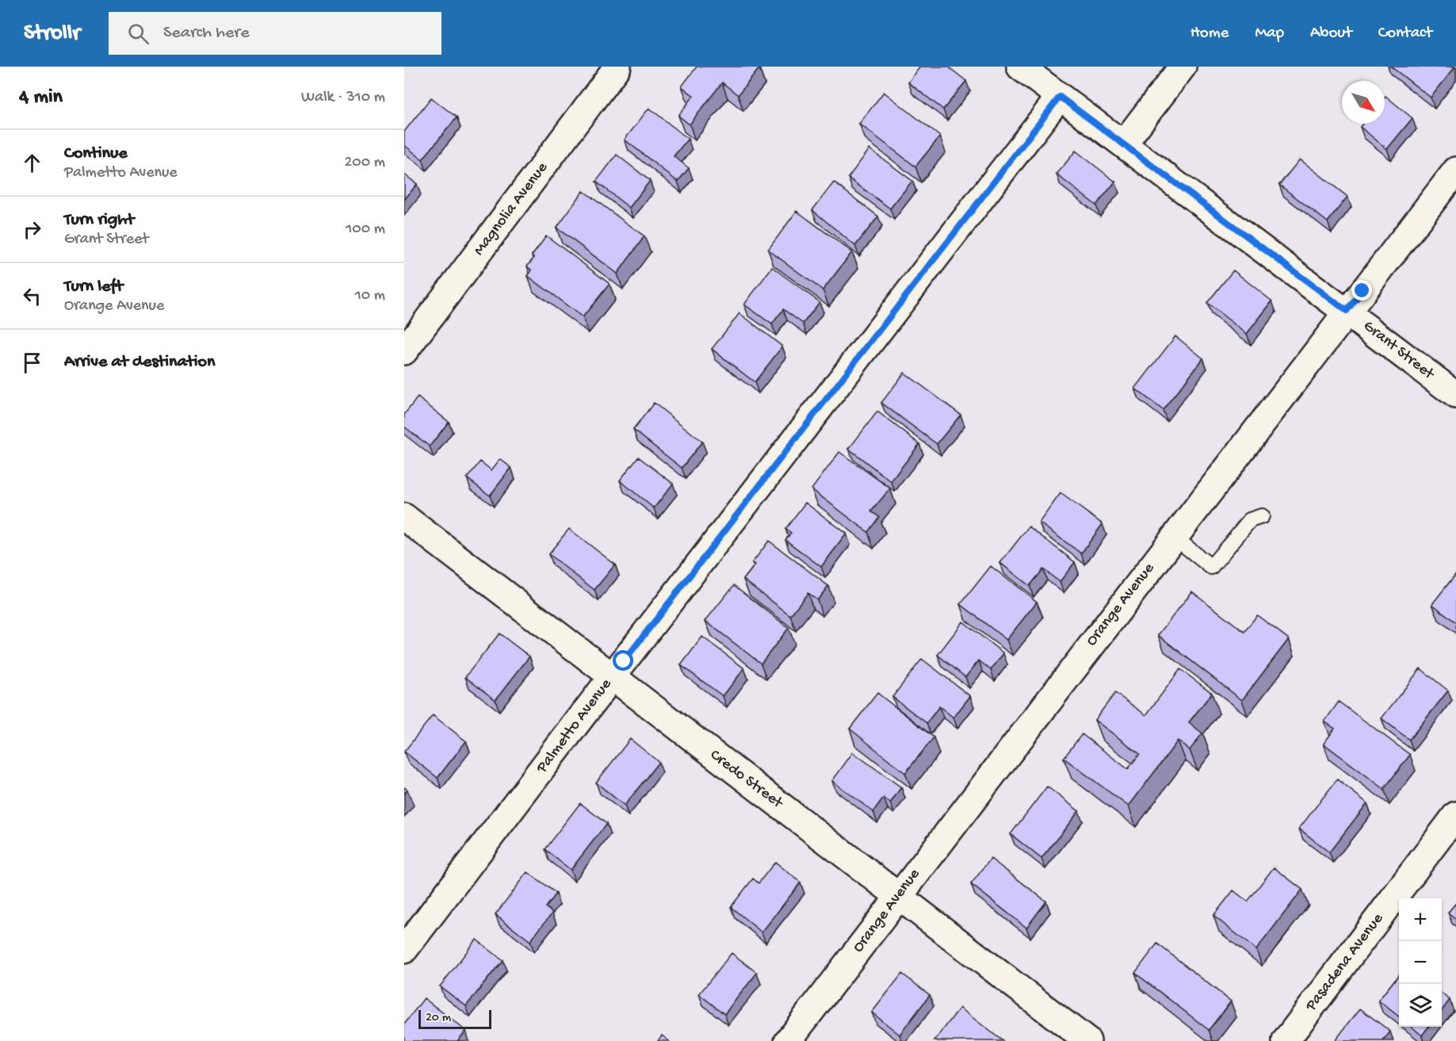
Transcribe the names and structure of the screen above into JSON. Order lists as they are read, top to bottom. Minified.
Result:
{"streets":{"street":["Magnolia Avenue","Grant Street","Orange Avenue","Palmetto Avenue","Credo Street","Pasadena Avenue"]},"crossings":[["Grant Street","Orange Avenue"],["Grant Street","Palmetto Avenue"],["Orange Avenue","Credo Street"],["Palmetto Avenue","Credo Street"]],"scale_bar":"20 m","north":"bottom right","page":{"header":"Strollr","search":"Search here","nav":["Home","Map","About","Contact"],"heading":["4 min","Walk · 310 m"],"list":[["Continue","Palmetto Avenue","200 m"],["Turn right","Grant Street","100 m"],["Turn left","Orange Avenue","10 m"],"Arrive at destination"],"map_buttons":["+","−"],"scale":"20 m"}}
